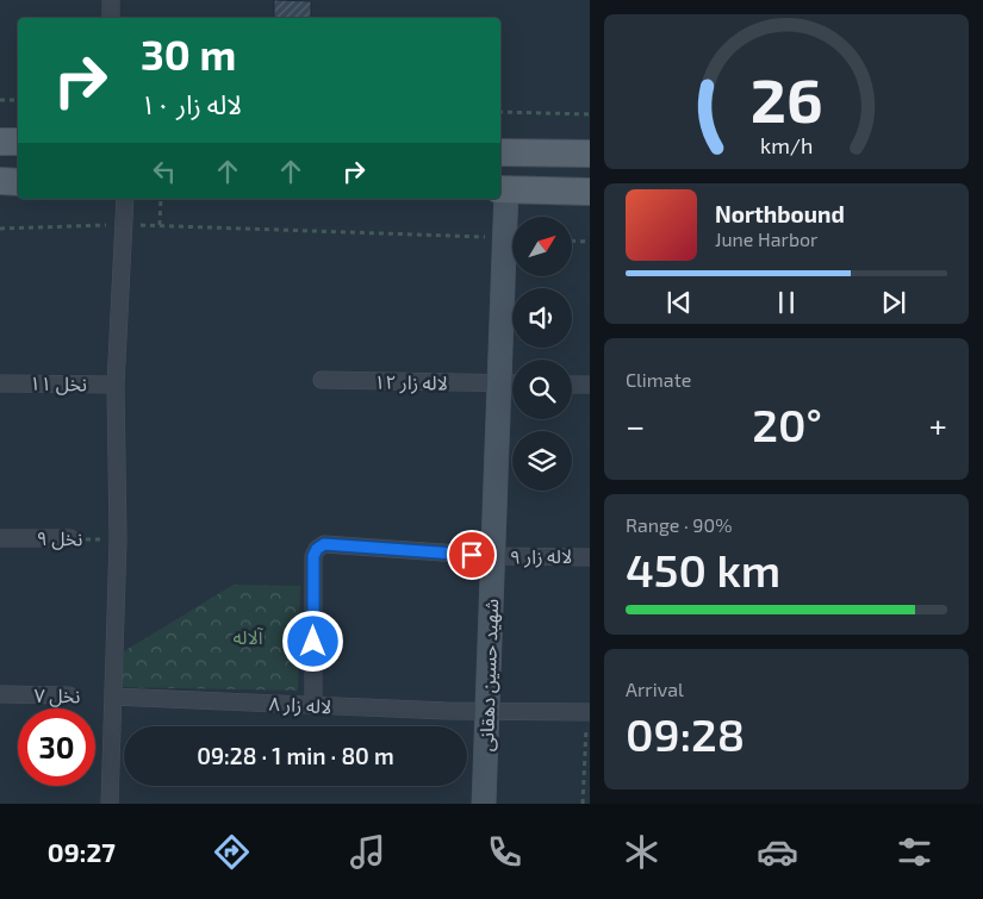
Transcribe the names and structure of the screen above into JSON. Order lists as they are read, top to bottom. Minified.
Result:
{"streets":{"street":["لاله زار ۱۲","نخل ۱۱","نخل ۹","لاله زار ۹","شهید حسین دهقانی","نخل ۷","لاله زار ۸"]},"crossings":[["لاله زار ۱۲","شهید حسین دهقانی"],["لاله زار ۹","شهید حسین دهقانی"],["لاله زار ۹","لاله زار ۸"],["شهید حسین دهقانی","لاله زار ۸"]],"parks":["آلاله"],"north":"top right","page":{"turn":["30 m","لاله زار ۱۰"],"song":["Northbound","June Harbor"],"tile":["Climate",["Range · 90%","450 km"],["Arrival","09:28"]],"heat":["−","20°","+"],"limit":"30","trip":"09:28 · 1 min · 80 m","tabs":"09:27","gauge":["26","km/h"]}}
